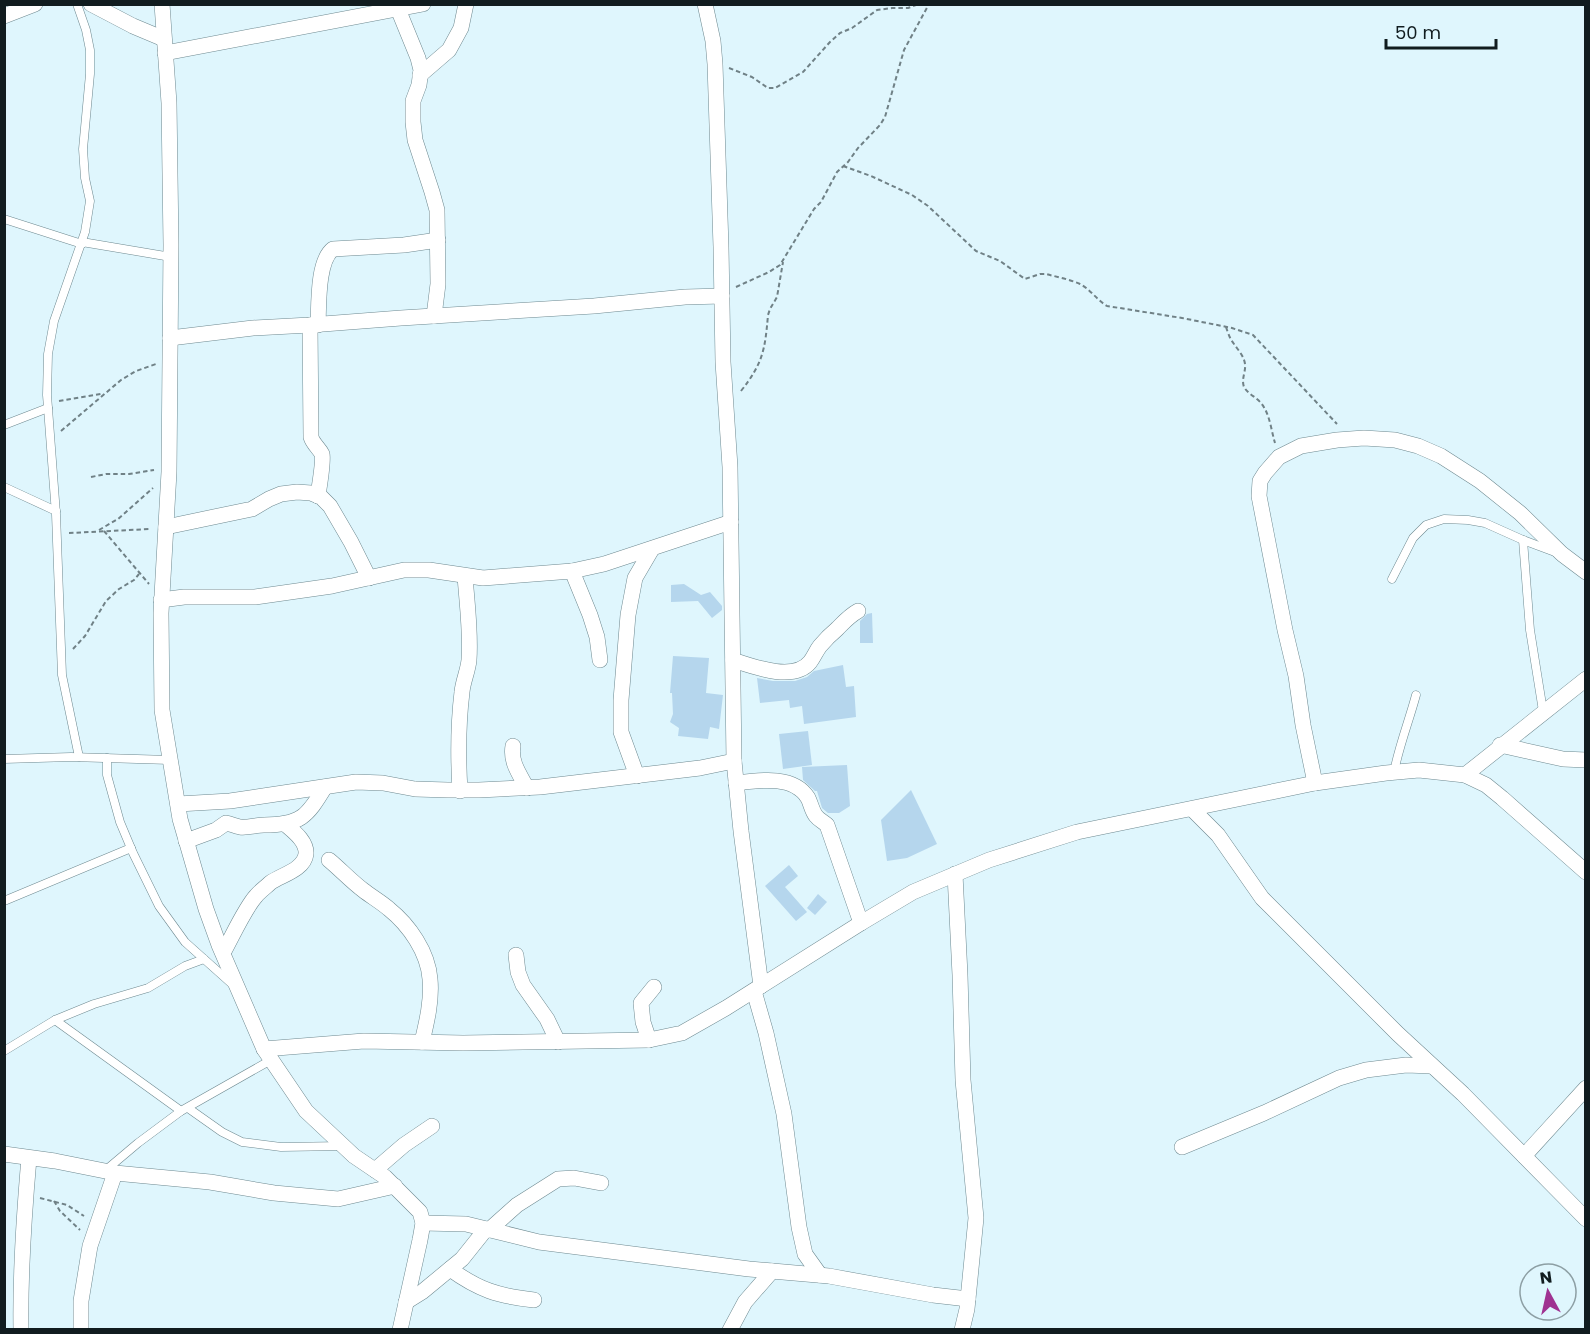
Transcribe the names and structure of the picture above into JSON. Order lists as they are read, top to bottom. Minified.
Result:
{"scale_bar":"50 m","north":"top"}
